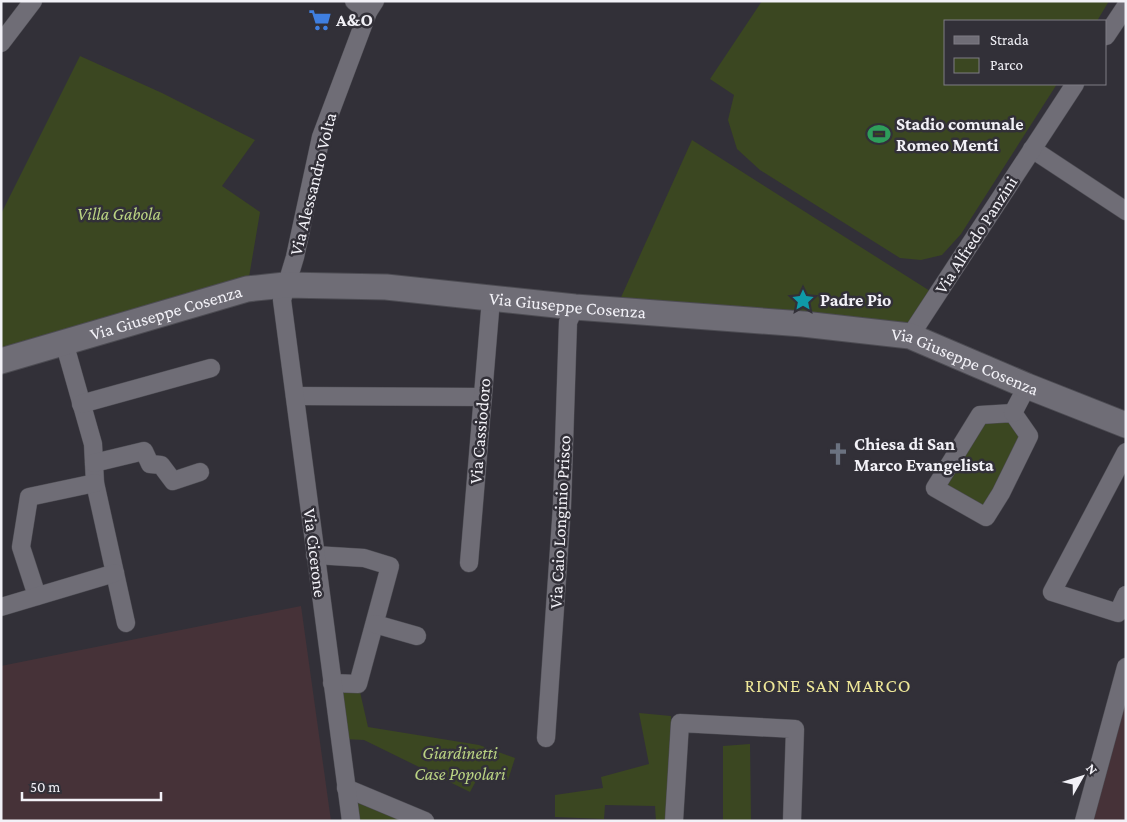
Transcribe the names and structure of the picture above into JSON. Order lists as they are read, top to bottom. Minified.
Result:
{"streets":{"main road":["Via Giuseppe Cosenza"],"street":["Via Alessandro Volta","Via Alfredo Panzini","Via Cassiodoro","Via Caio Longinio Prisco","Via Cicerone"]},"crossings":[["Via Alessandro Volta","Via Giuseppe Cosenza"],["Via Alessandro Volta","Via Cicerone"],["Via Alfredo Panzini","Via Giuseppe Cosenza"],["Via Giuseppe Cosenza","Via Cassiodoro"],["Via Giuseppe Cosenza","Via Caio Longinio Prisco"],["Via Giuseppe Cosenza","Via Cicerone"]],"districts":["RIONE SAN MARCO"],"parks":["Villa Gabola","Giardinetti Case Popolari"],"places":{"supermarket":["A&O"],"sports":["Stadio comunale Romeo Menti"],"place":["Padre Pio"],"church":["Chiesa di San Marco Evangelista"]},"legend":["Strada","Parco"],"scale_bar":"50 m","north":"top right"}
